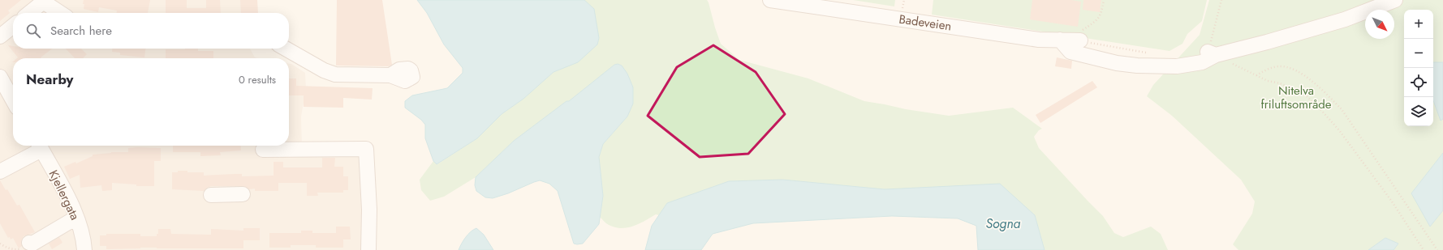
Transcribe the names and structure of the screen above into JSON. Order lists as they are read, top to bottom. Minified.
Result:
{"streets":{"street":["Badeveien","Kjellergata"]},"water":["Sogna"],"parks":["Nitelva friluftsområde"],"north":"bottom right","page":{"map_buttons":["+","−"],"search":"Search here","heading":["Nearby","0 results"]}}
